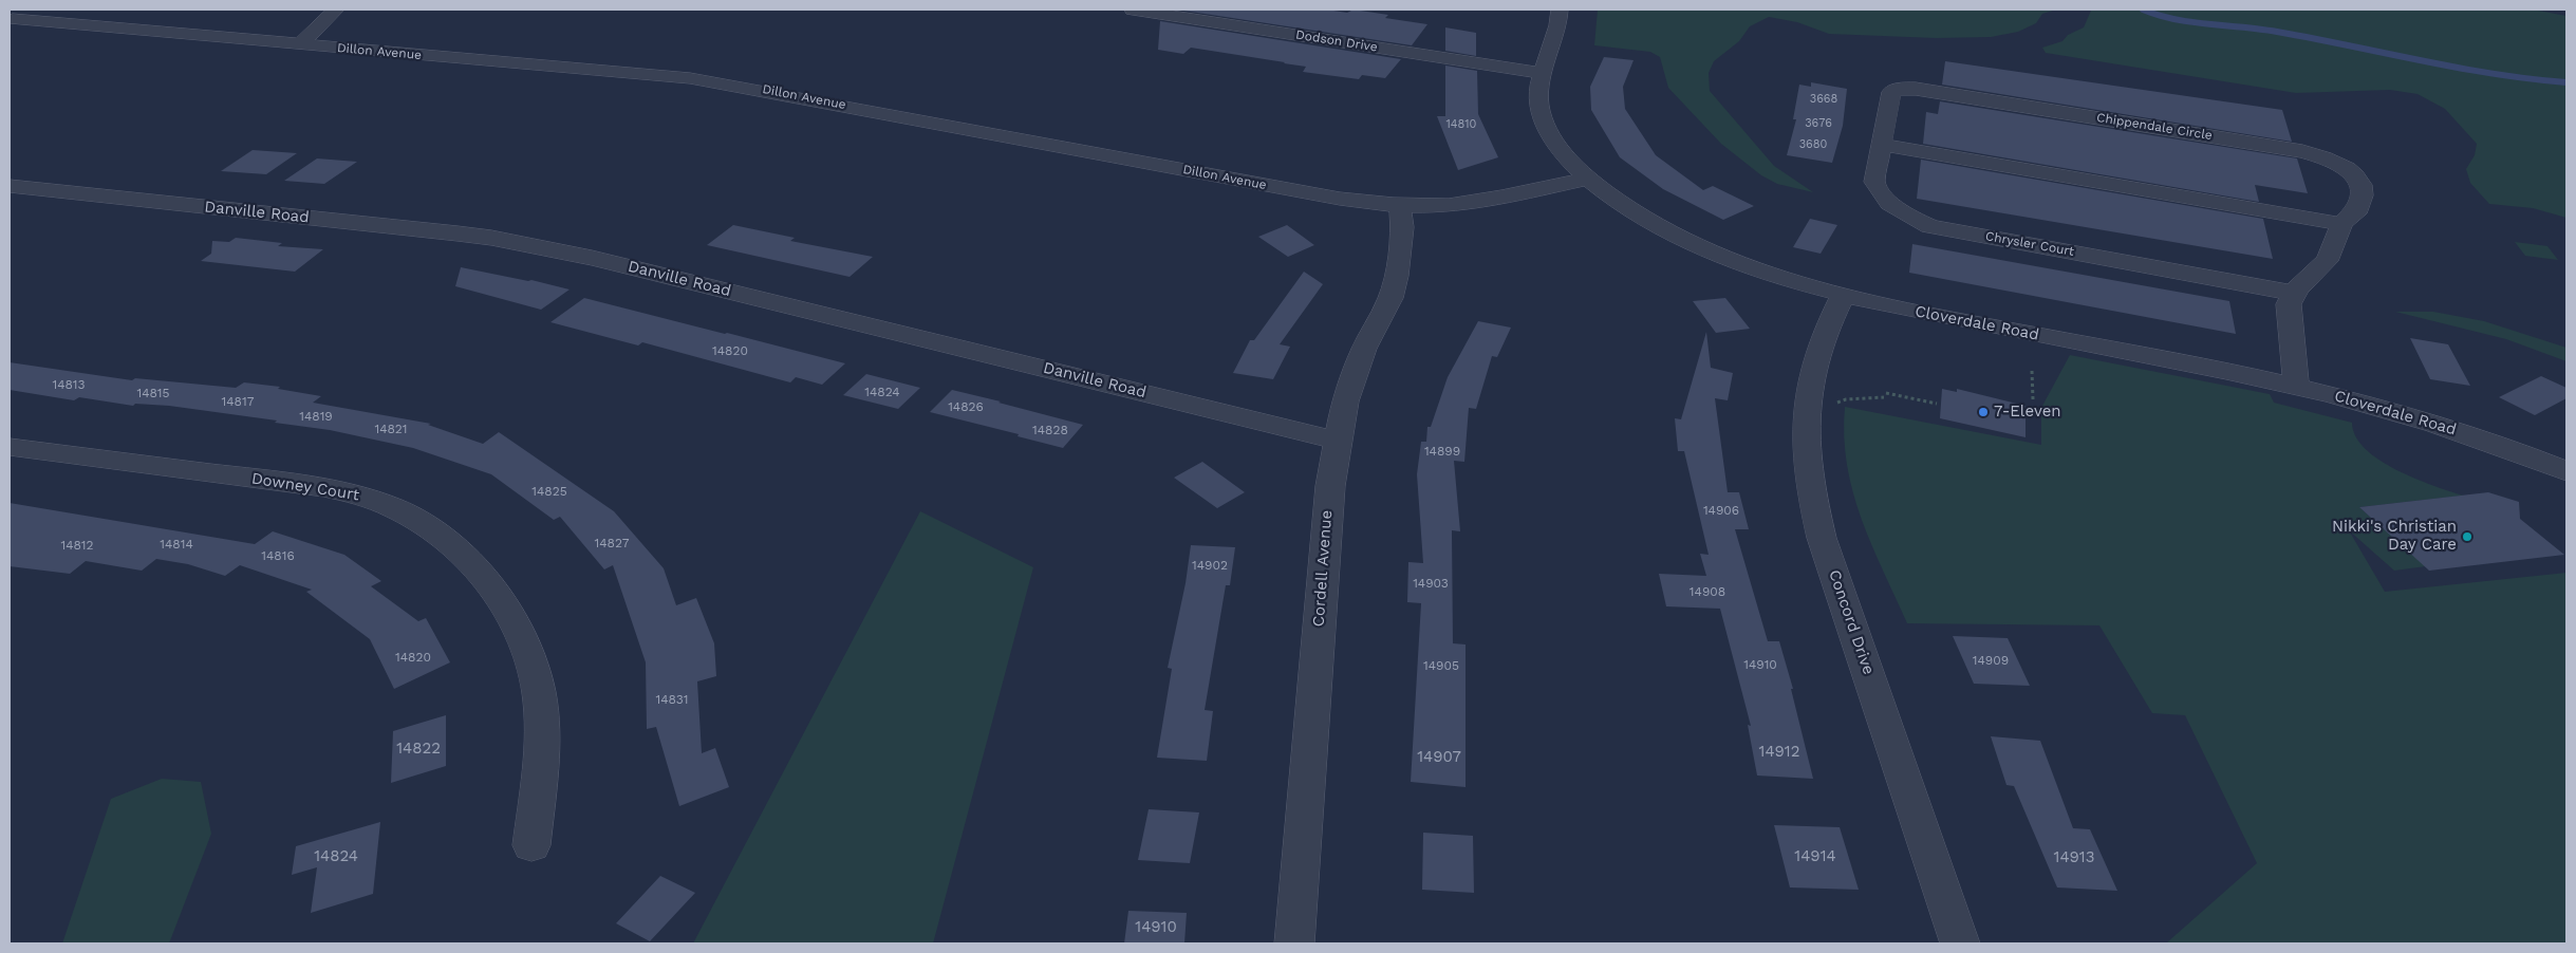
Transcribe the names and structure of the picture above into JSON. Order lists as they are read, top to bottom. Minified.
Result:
{"streets":{"street":["Dodson Drive","Dillon Avenue","Chippendale Circle","Danville Road","Chrysler Court","Cloverdale Road","Downey Court","Cordell Avenue","Concord Drive"]},"crossings":[["Dodson Drive","Cloverdale Road"],["Dillon Avenue","Cloverdale Road"],["Dillon Avenue","Cordell Avenue"],["Chippendale Circle","Chrysler Court"],["Danville Road","Cordell Avenue"],["Cloverdale Road","Concord Drive"]],"places":["7-Eleven","Nikki's Christian Day Care"],"house_numbers":["3668","3676","14810","3680","14820","14813","14824","14815","14817","14826","14819","14821","14828","14899","14825","14906","14827","14814","14812","14816","14902","14903","14908","14820","14909","14910","14905","14831","14822","14912","14907","14824","14914","14913","14910"]}
